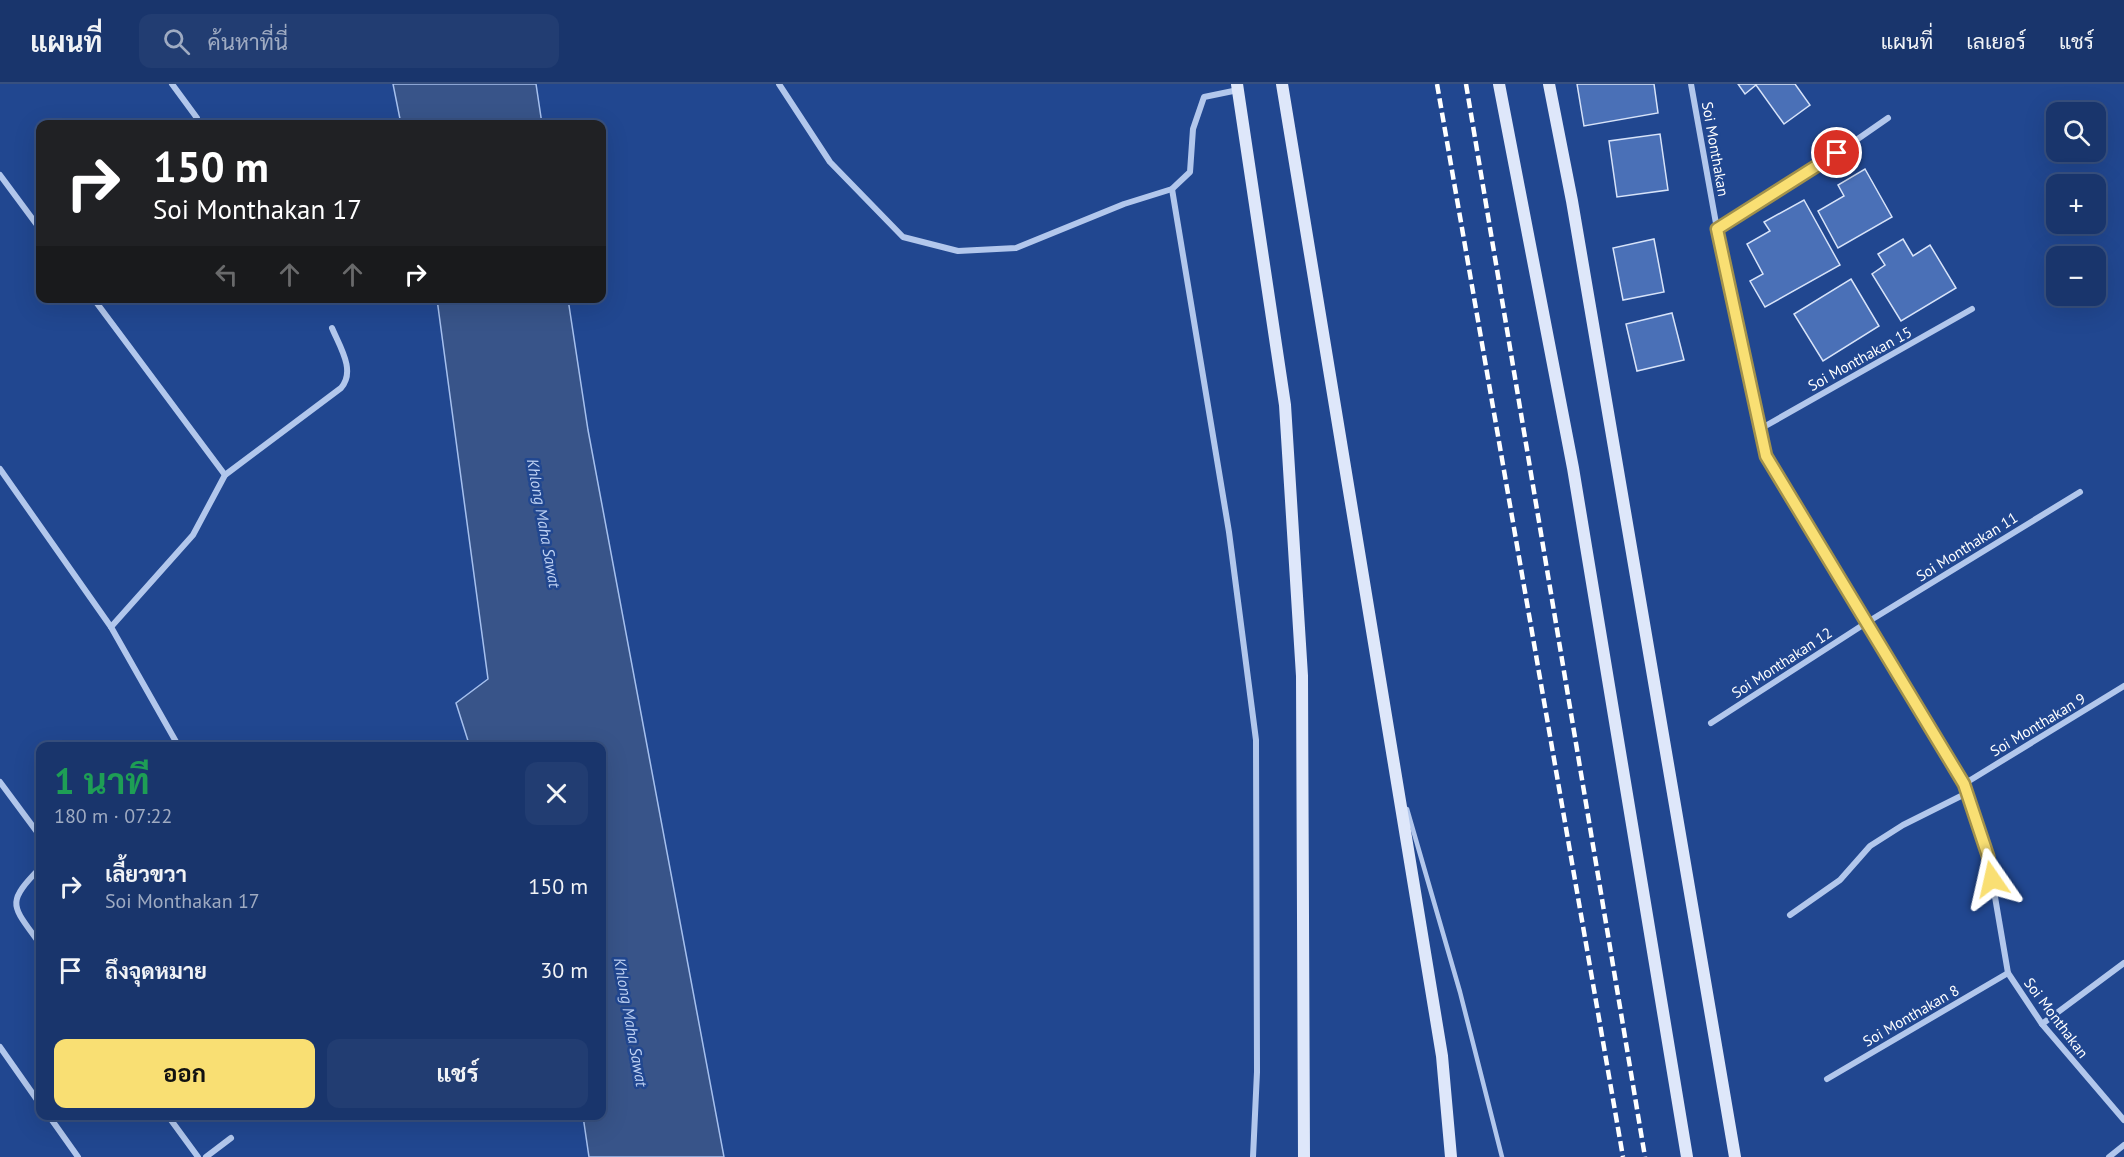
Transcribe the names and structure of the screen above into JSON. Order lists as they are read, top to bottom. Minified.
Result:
{"streets":{"street":["Soi Monthakan","Soi Monthakan 15","Soi Monthakan 11","Soi Monthakan 12","Soi Monthakan 9","Soi Monthakan 8"]},"crossings":[["Soi Monthakan","Soi Monthakan 15"],["Soi Monthakan","Soi Monthakan 11"],["Soi Monthakan","Soi Monthakan 12"],["Soi Monthakan","Soi Monthakan 9"],["Soi Monthakan","Soi Monthakan 8"],["Soi Monthakan 11","Soi Monthakan 12"]],"water":["Khlong Maha Sawat"],"page":{"header":"แผนที่","search":"ค้นหาที่นี่","nav":["แผนที่","เลเยอร์","แชร์"],"map_buttons":["+","−"],"turn":["150 m","Soi Monthakan 17"],"heading":["1 นาที","180 m · 07:22"],"list":[{"name":"เลี้ยวขวา","note":"Soi Monthakan 17","value":"150 m"},{"name":"ถึงจุดหมาย","value":"30 m"}],"buttons":["ออก","แชร์"]}}
